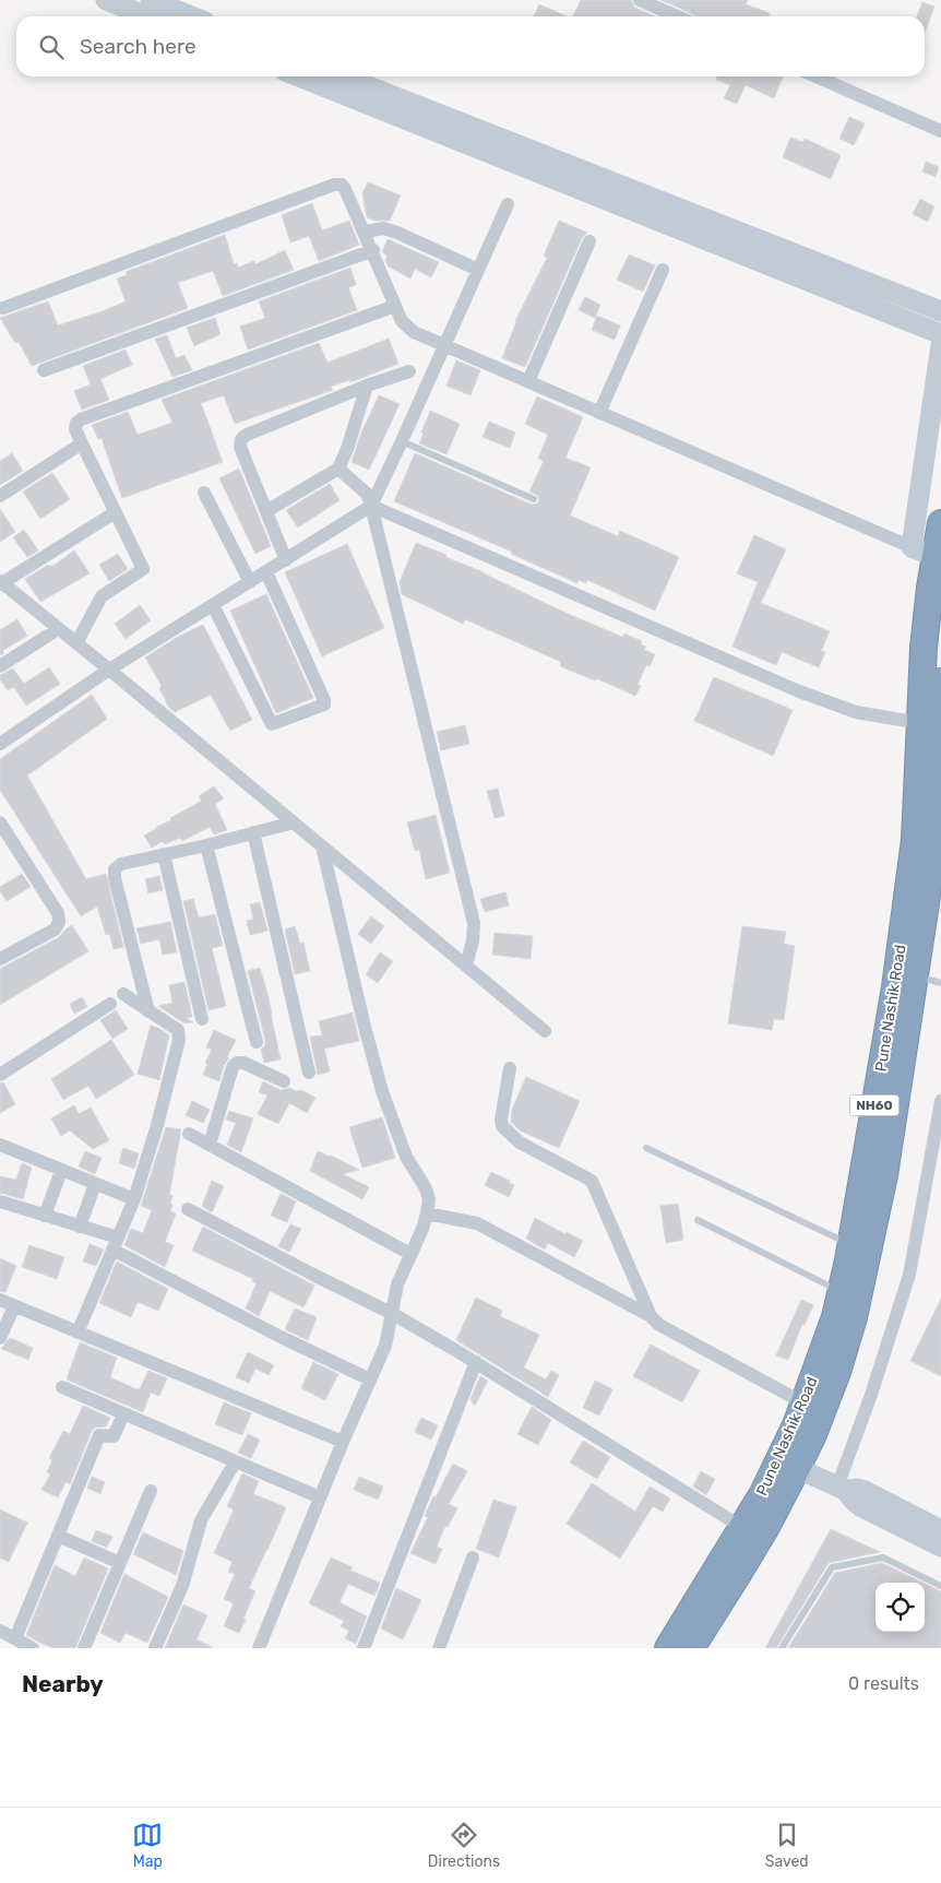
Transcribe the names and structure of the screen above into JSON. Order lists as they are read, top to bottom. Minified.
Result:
{"streets":{"highway":["Pune Nashik Road","NH60"]},"page":{"search":"Search here","heading":["Nearby","0 results"],"nav":["Map","Directions","Saved"]}}
